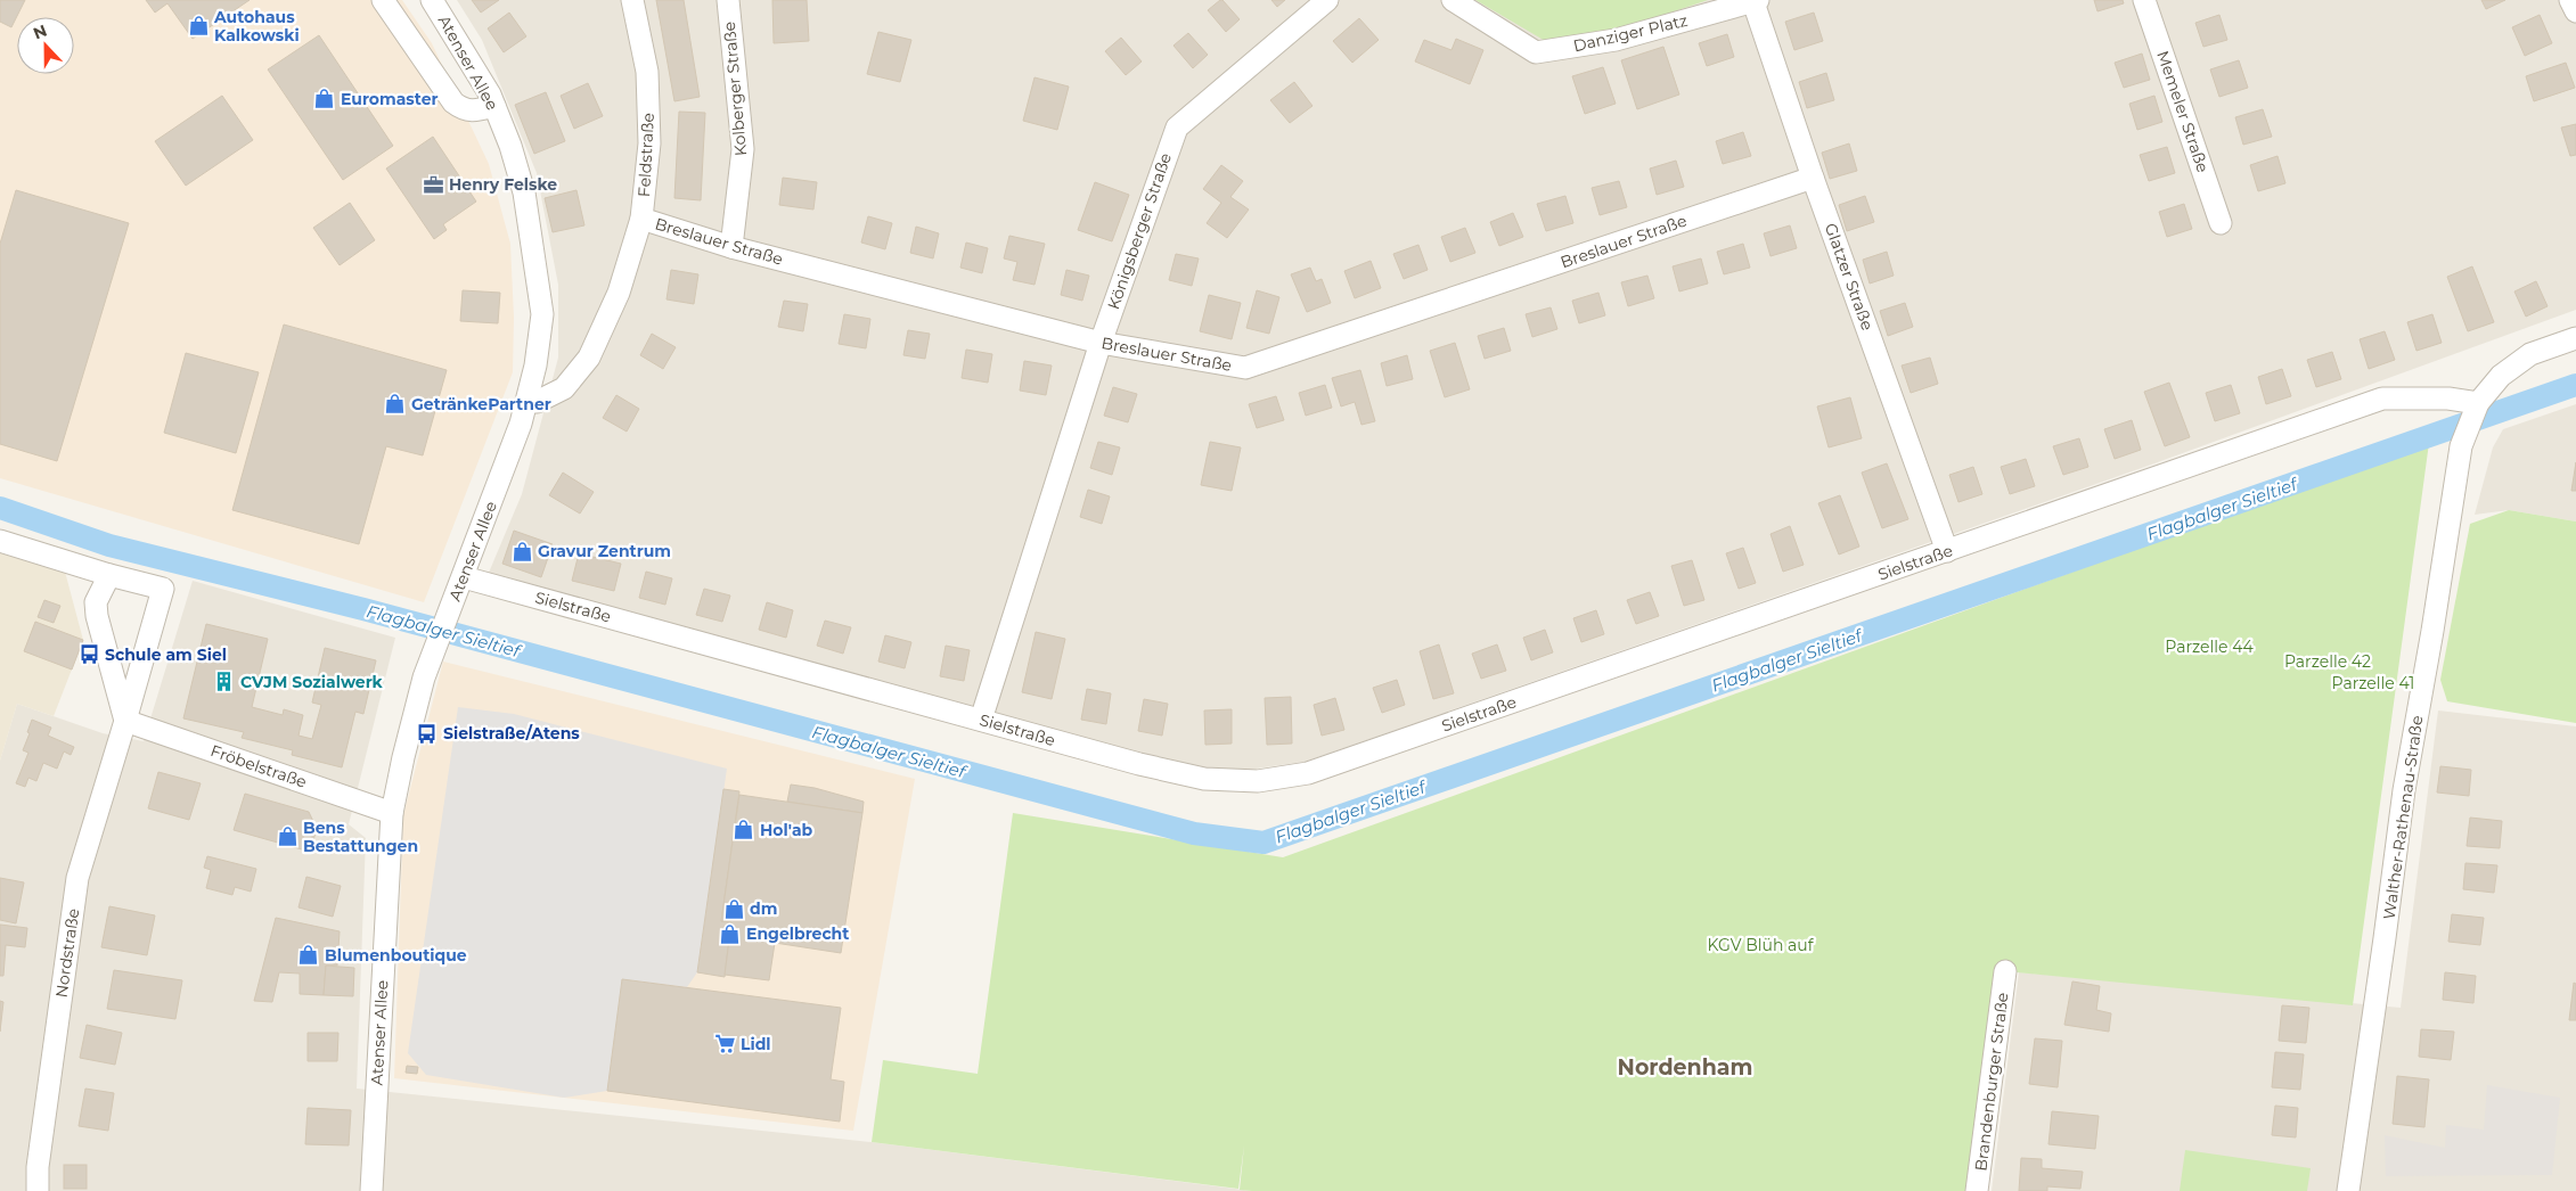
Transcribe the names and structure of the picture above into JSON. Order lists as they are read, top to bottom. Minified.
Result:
{"streets":{"street":["Danziger Platz","Atenser Allee","Kolberger Straße","Memeler Straße","Feldstraße","Königsberger Straße","Breslauer Straße","Glatzer Straße","Sielstraße","Fröbelstraße","Walther-Rathenau-Straße","Nordstraße","Brandenburger Straße"]},"crossings":[["Danziger Platz","Glatzer Straße"],["Atenser Allee","Feldstraße"],["Atenser Allee","Sielstraße"],["Atenser Allee","Fröbelstraße"],["Kolberger Straße","Breslauer Straße"],["Feldstraße","Breslauer Straße"],["Königsberger Straße","Breslauer Straße"],["Königsberger Straße","Sielstraße"],["Breslauer Straße","Glatzer Straße"],["Glatzer Straße","Sielstraße"],["Sielstraße","Walther-Rathenau-Straße"],["Fröbelstraße","Nordstraße"]],"districts":["Nordenham"],"water":["Flagbalger Sieltief"],"parks":["Parzelle 44","Parzelle 42","Parzelle 41","KGV Blüh auf"],"places":{"shop":["Autohaus Kalkowski","Euromaster","GetränkePartner","Gravur Zentrum","Hol'ab","Bens Bestattungen","dm","Engelbrecht","Blumenboutique"],"office":["Henry Felske"],"bus stop":["Schule am Siel","Sielstraße/Atens"],"building":["CVJM Sozialwerk"],"supermarket":["Lidl"]},"north":"top"}
